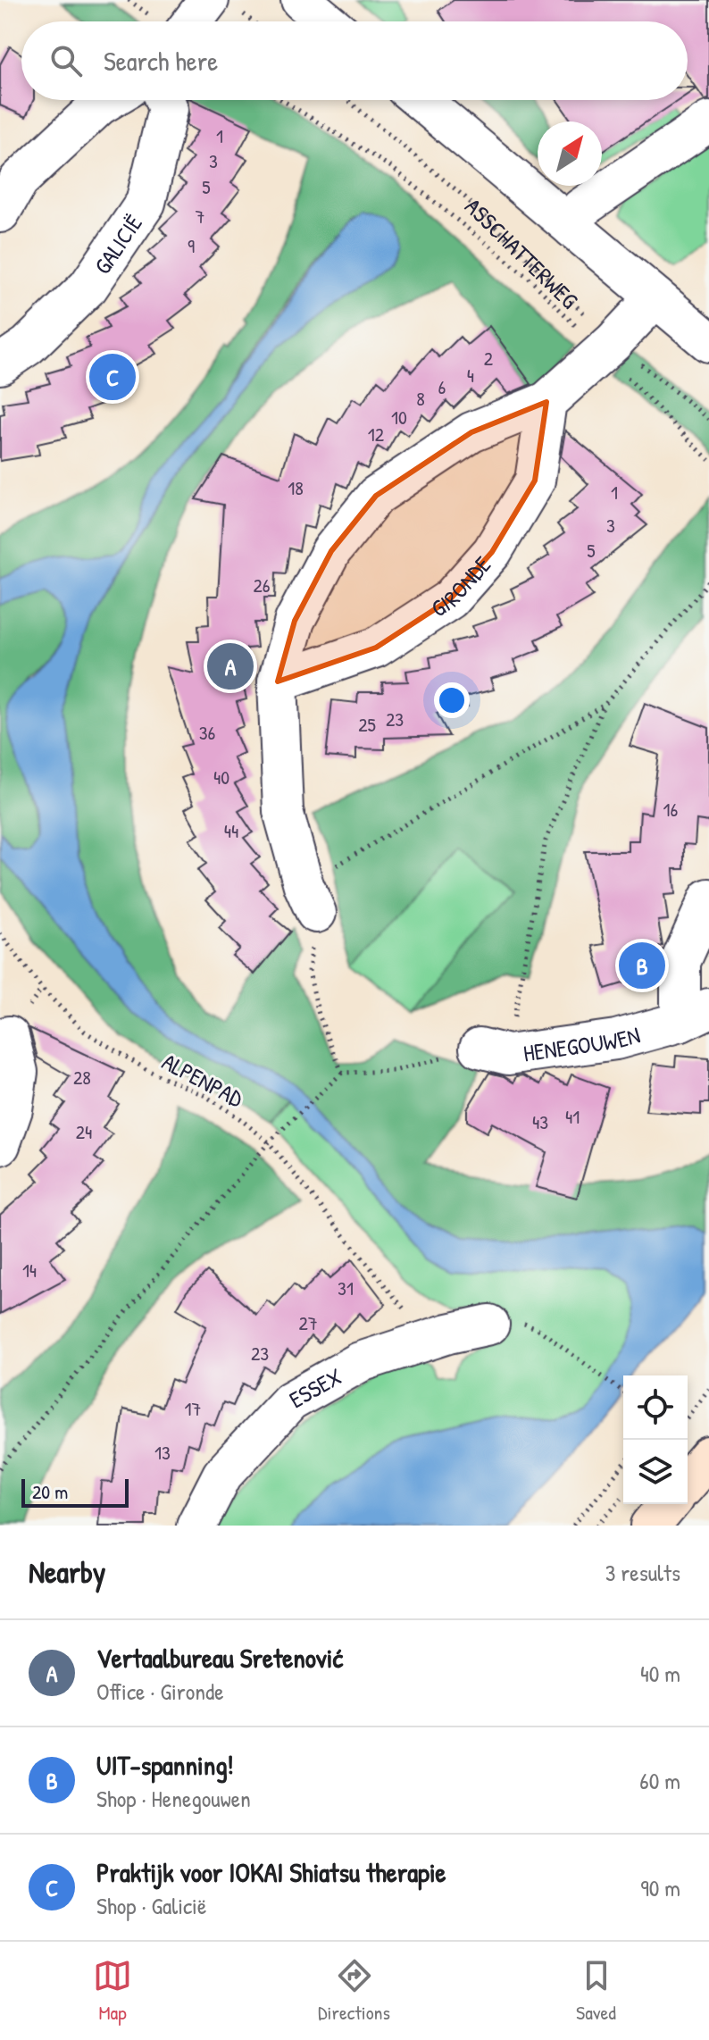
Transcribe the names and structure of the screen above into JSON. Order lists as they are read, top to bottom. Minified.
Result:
{"streets":{"street":["GALICIË","ASSCHATTERWEG","GIRONDE","HENEGOUWEN","ESSEX"],"path":["ALPENPAD"]},"crossings":[["ALPENPAD","ESSEX"]],"house_numbers":["1","3","5","7","9","2","4","6","8","10","12","18","1","3","5","26","23","25","36","40","16","44","28","41","43","24","14","31","27","23","17","13"],"scale_bar":"20 m","north":"top right","page":{"search":"Search here","pins":["C","A","B"],"scale":"20 m","heading":["Nearby","3 results"],"list":[{"mark":"A","name":"Vertaalbureau Sretenović","note":"Office · Gironde","value":"40 m"},{"mark":"B","name":"UIT-spanning!","note":"Shop · Henegouwen","value":"60 m"},{"mark":"C","name":"Praktijk voor IOKAI Shiatsu therapie","note":"Shop · Galicië","value":"90 m"}],"nav":["Map","Directions","Saved"]}}
